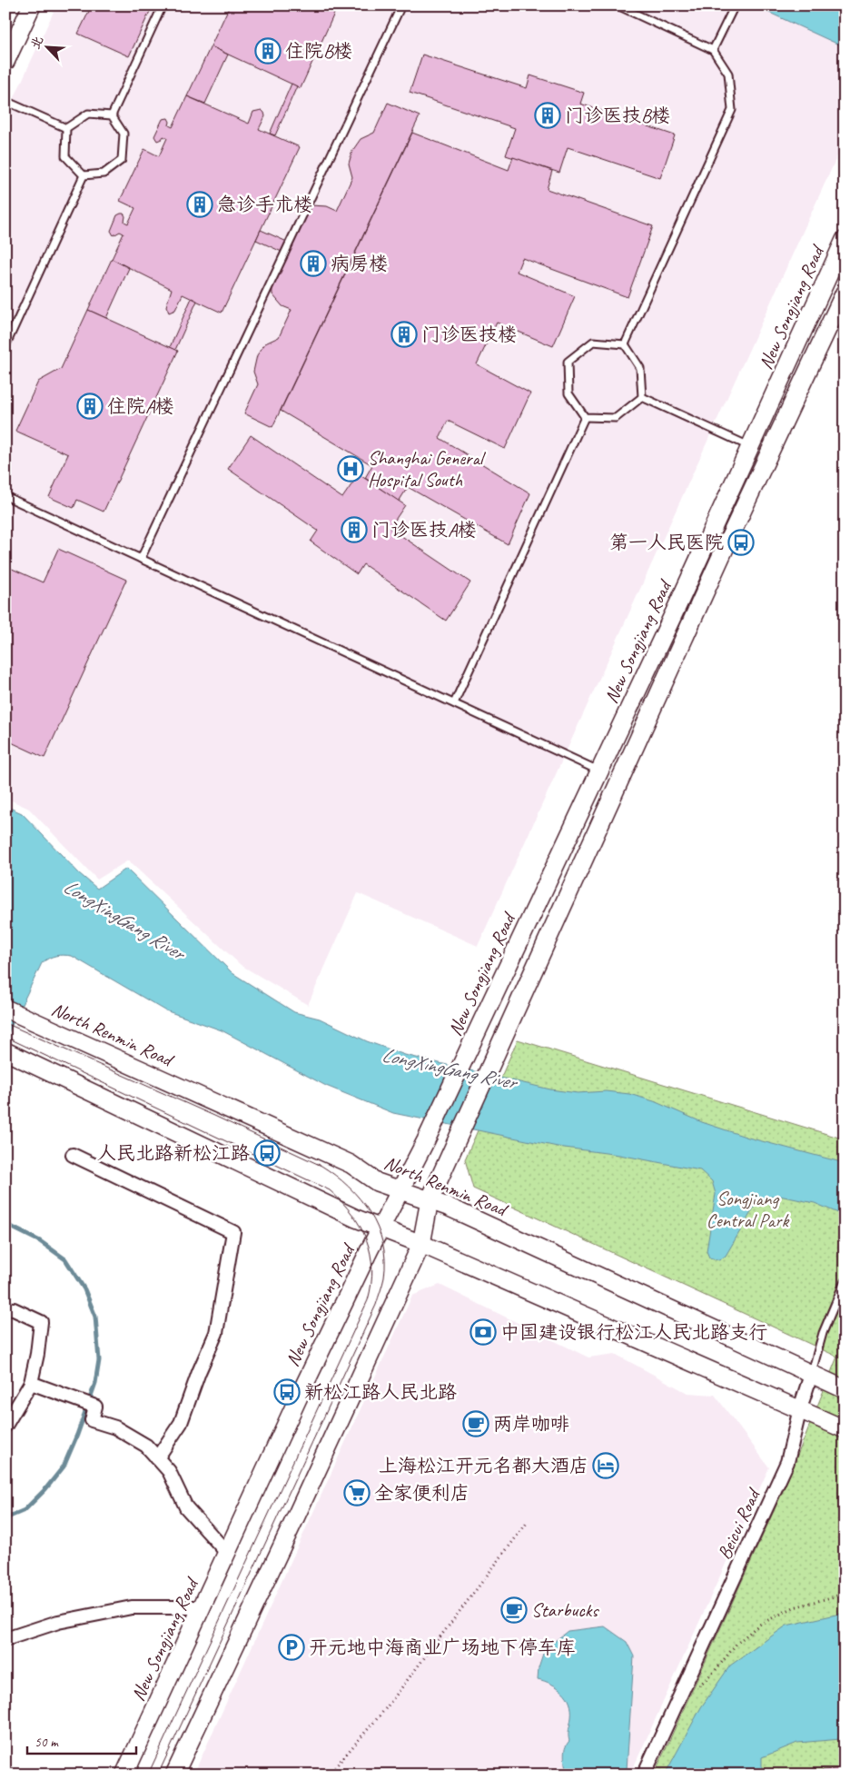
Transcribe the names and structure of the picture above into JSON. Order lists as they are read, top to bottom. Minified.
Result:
{"streets":{"main road":["New Songjiang Road","North Renmin Road"],"street":["Beicui Road"]},"crossings":[["New Songjiang Road","North Renmin Road"],["North Renmin Road","Beicui Road"]],"water":["LongXingGang River"],"parks":["Songjiang Central Park"],"places":{"building":["住院B楼","门诊医技B楼","急诊手术楼","病房楼","门诊医技楼","住院A楼","门诊医技A楼"],"hospital":["Shanghai General Hospital South"],"bus stop":["第一人民医院","人民北路新松江路","新松江路人民北路"],"bank":["中国建设银行松江人民北路支行"],"cafe":["两岸咖啡","Starbucks"],"hotel":["上海松江开元名都大酒店"],"supermarket":["全家便利店"],"parking":["开元地中海商业广场地下停车库"]},"scale_bar":"50 m","north":"top left"}
